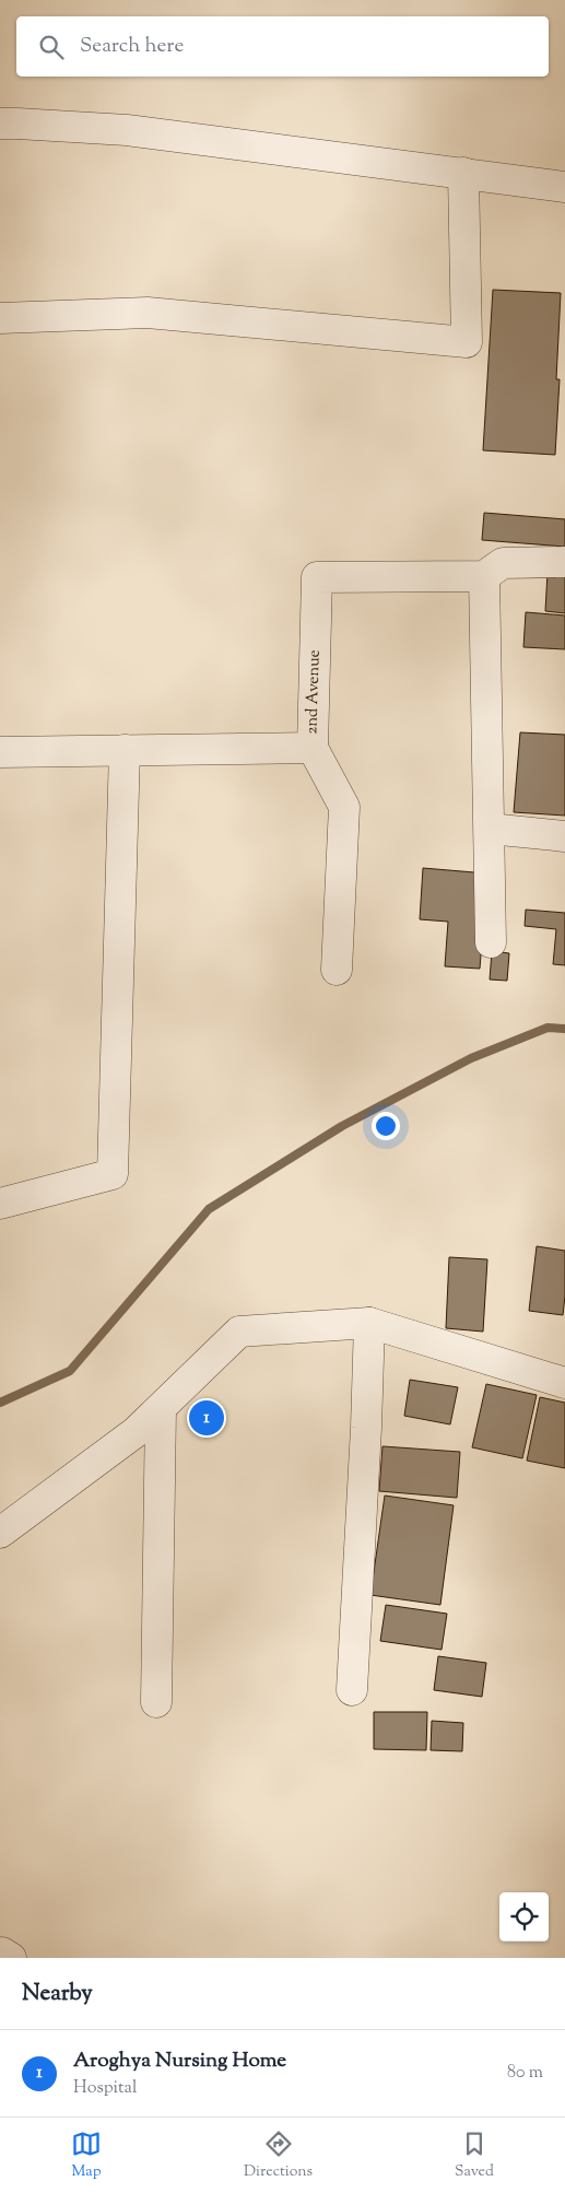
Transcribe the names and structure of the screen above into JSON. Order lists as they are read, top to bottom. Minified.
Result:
{"streets":{"street":["2nd Avenue"]},"page":{"search":"Search here","pins":"1","heading":"Nearby","list":[{"mark":"1","name":"Aroghya Nursing Home","note":"Hospital","value":"80 m"}],"nav":["Map","Directions","Saved"]}}
